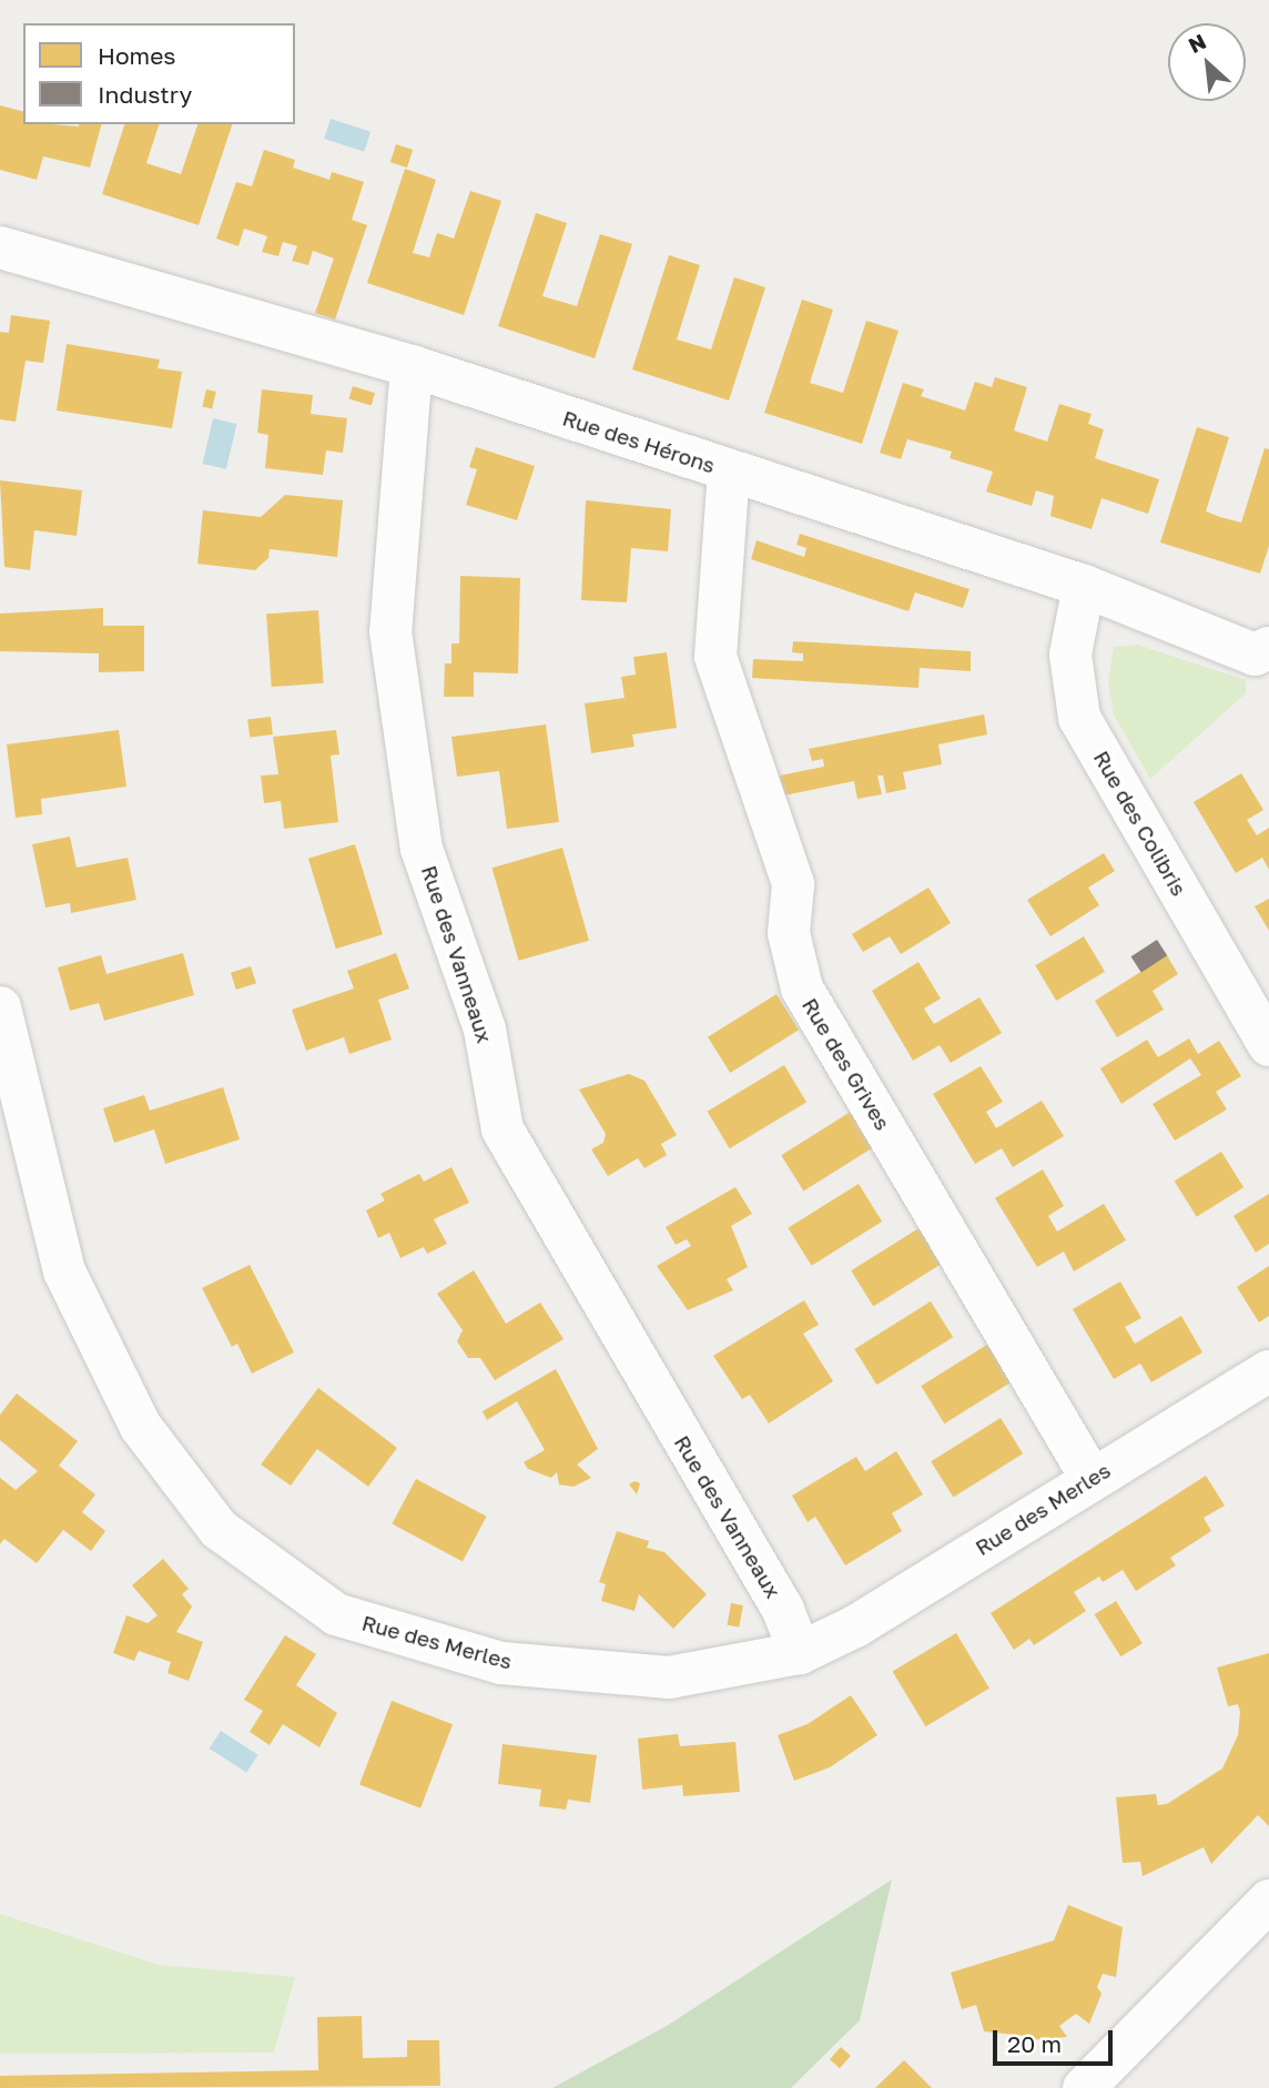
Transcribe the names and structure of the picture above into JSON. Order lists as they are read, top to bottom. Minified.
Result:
{"streets":{"street":["Rue des Hérons","Rue des Colibris","Rue des Vanneaux","Rue des Grives","Rue des Merles"]},"crossings":[["Rue des Hérons","Rue des Colibris"],["Rue des Hérons","Rue des Vanneaux"],["Rue des Hérons","Rue des Grives"],["Rue des Vanneaux","Rue des Merles"],["Rue des Grives","Rue des Merles"]],"legend":["Homes","Industry"],"scale_bar":"20 m","north":"top left"}
